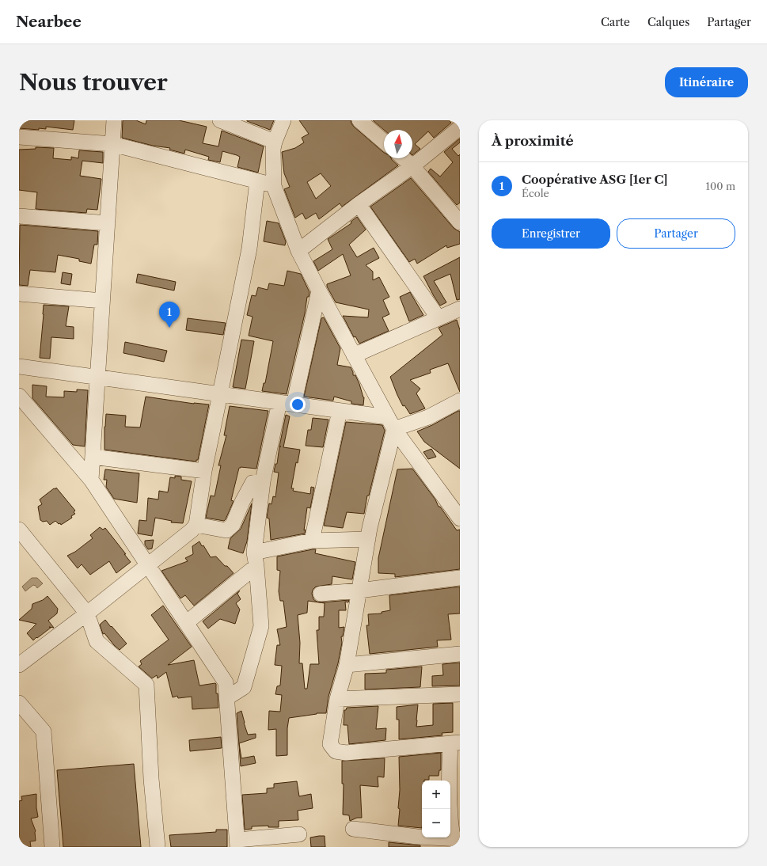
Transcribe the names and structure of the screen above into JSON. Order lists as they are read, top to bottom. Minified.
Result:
{"north":"top","page":{"header":"Nearbee","nav":["Carte","Calques","Partager"],"buttons":["Itinéraire",["Enregistrer","Partager"]],"title":"Nous trouver","heading":"À proximité","list":[{"mark":"1","name":"Coopérative ASG [1er C]","note":"École","value":"100 m"}],"pins":"1","map_buttons":["+","−"]}}
